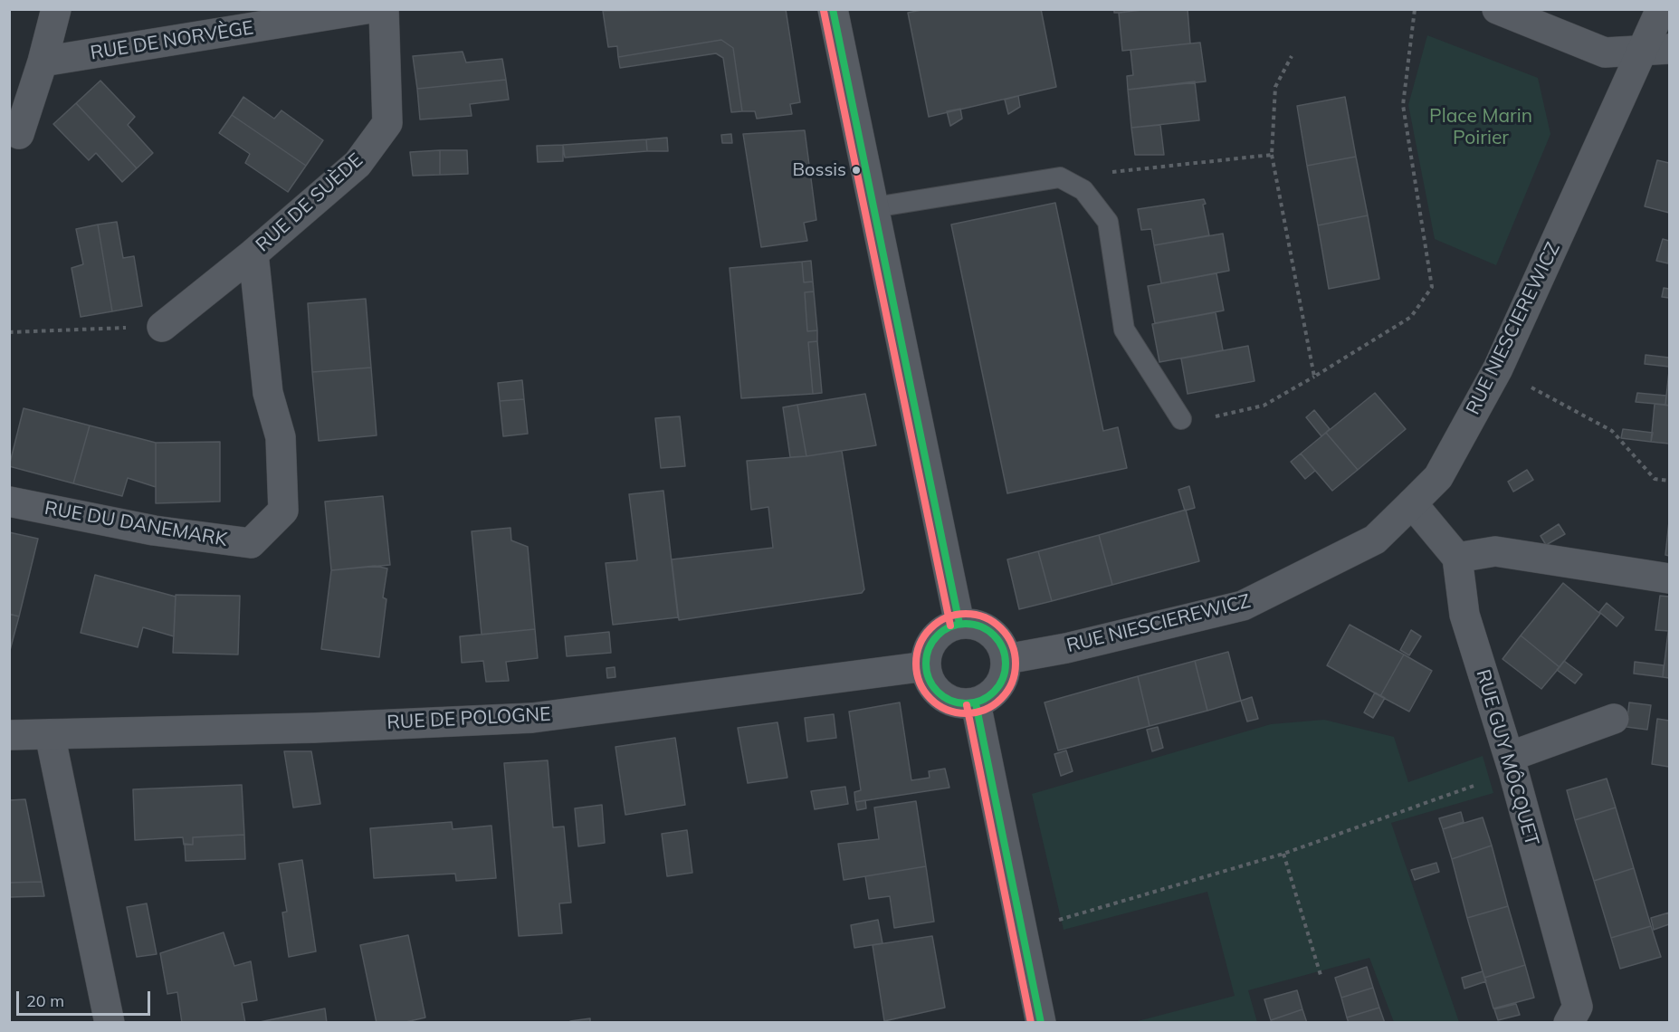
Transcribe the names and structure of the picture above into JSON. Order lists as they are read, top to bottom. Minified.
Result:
{"streets":{"street":["RUE DE NORVÈGE","RUE DE SUÈDE","RUE NIESCIEREWICZ","RUE DU DANEMARK","RUE DE POLOGNE","RUE GUY MÔCQUET"]},"crossings":[["RUE DE SUÈDE","RUE DU DANEMARK"],["RUE NIESCIEREWICZ","RUE DE POLOGNE"]],"parks":["Place Marin Poirier"],"places":["Bossis"],"scale_bar":"20 m"}
